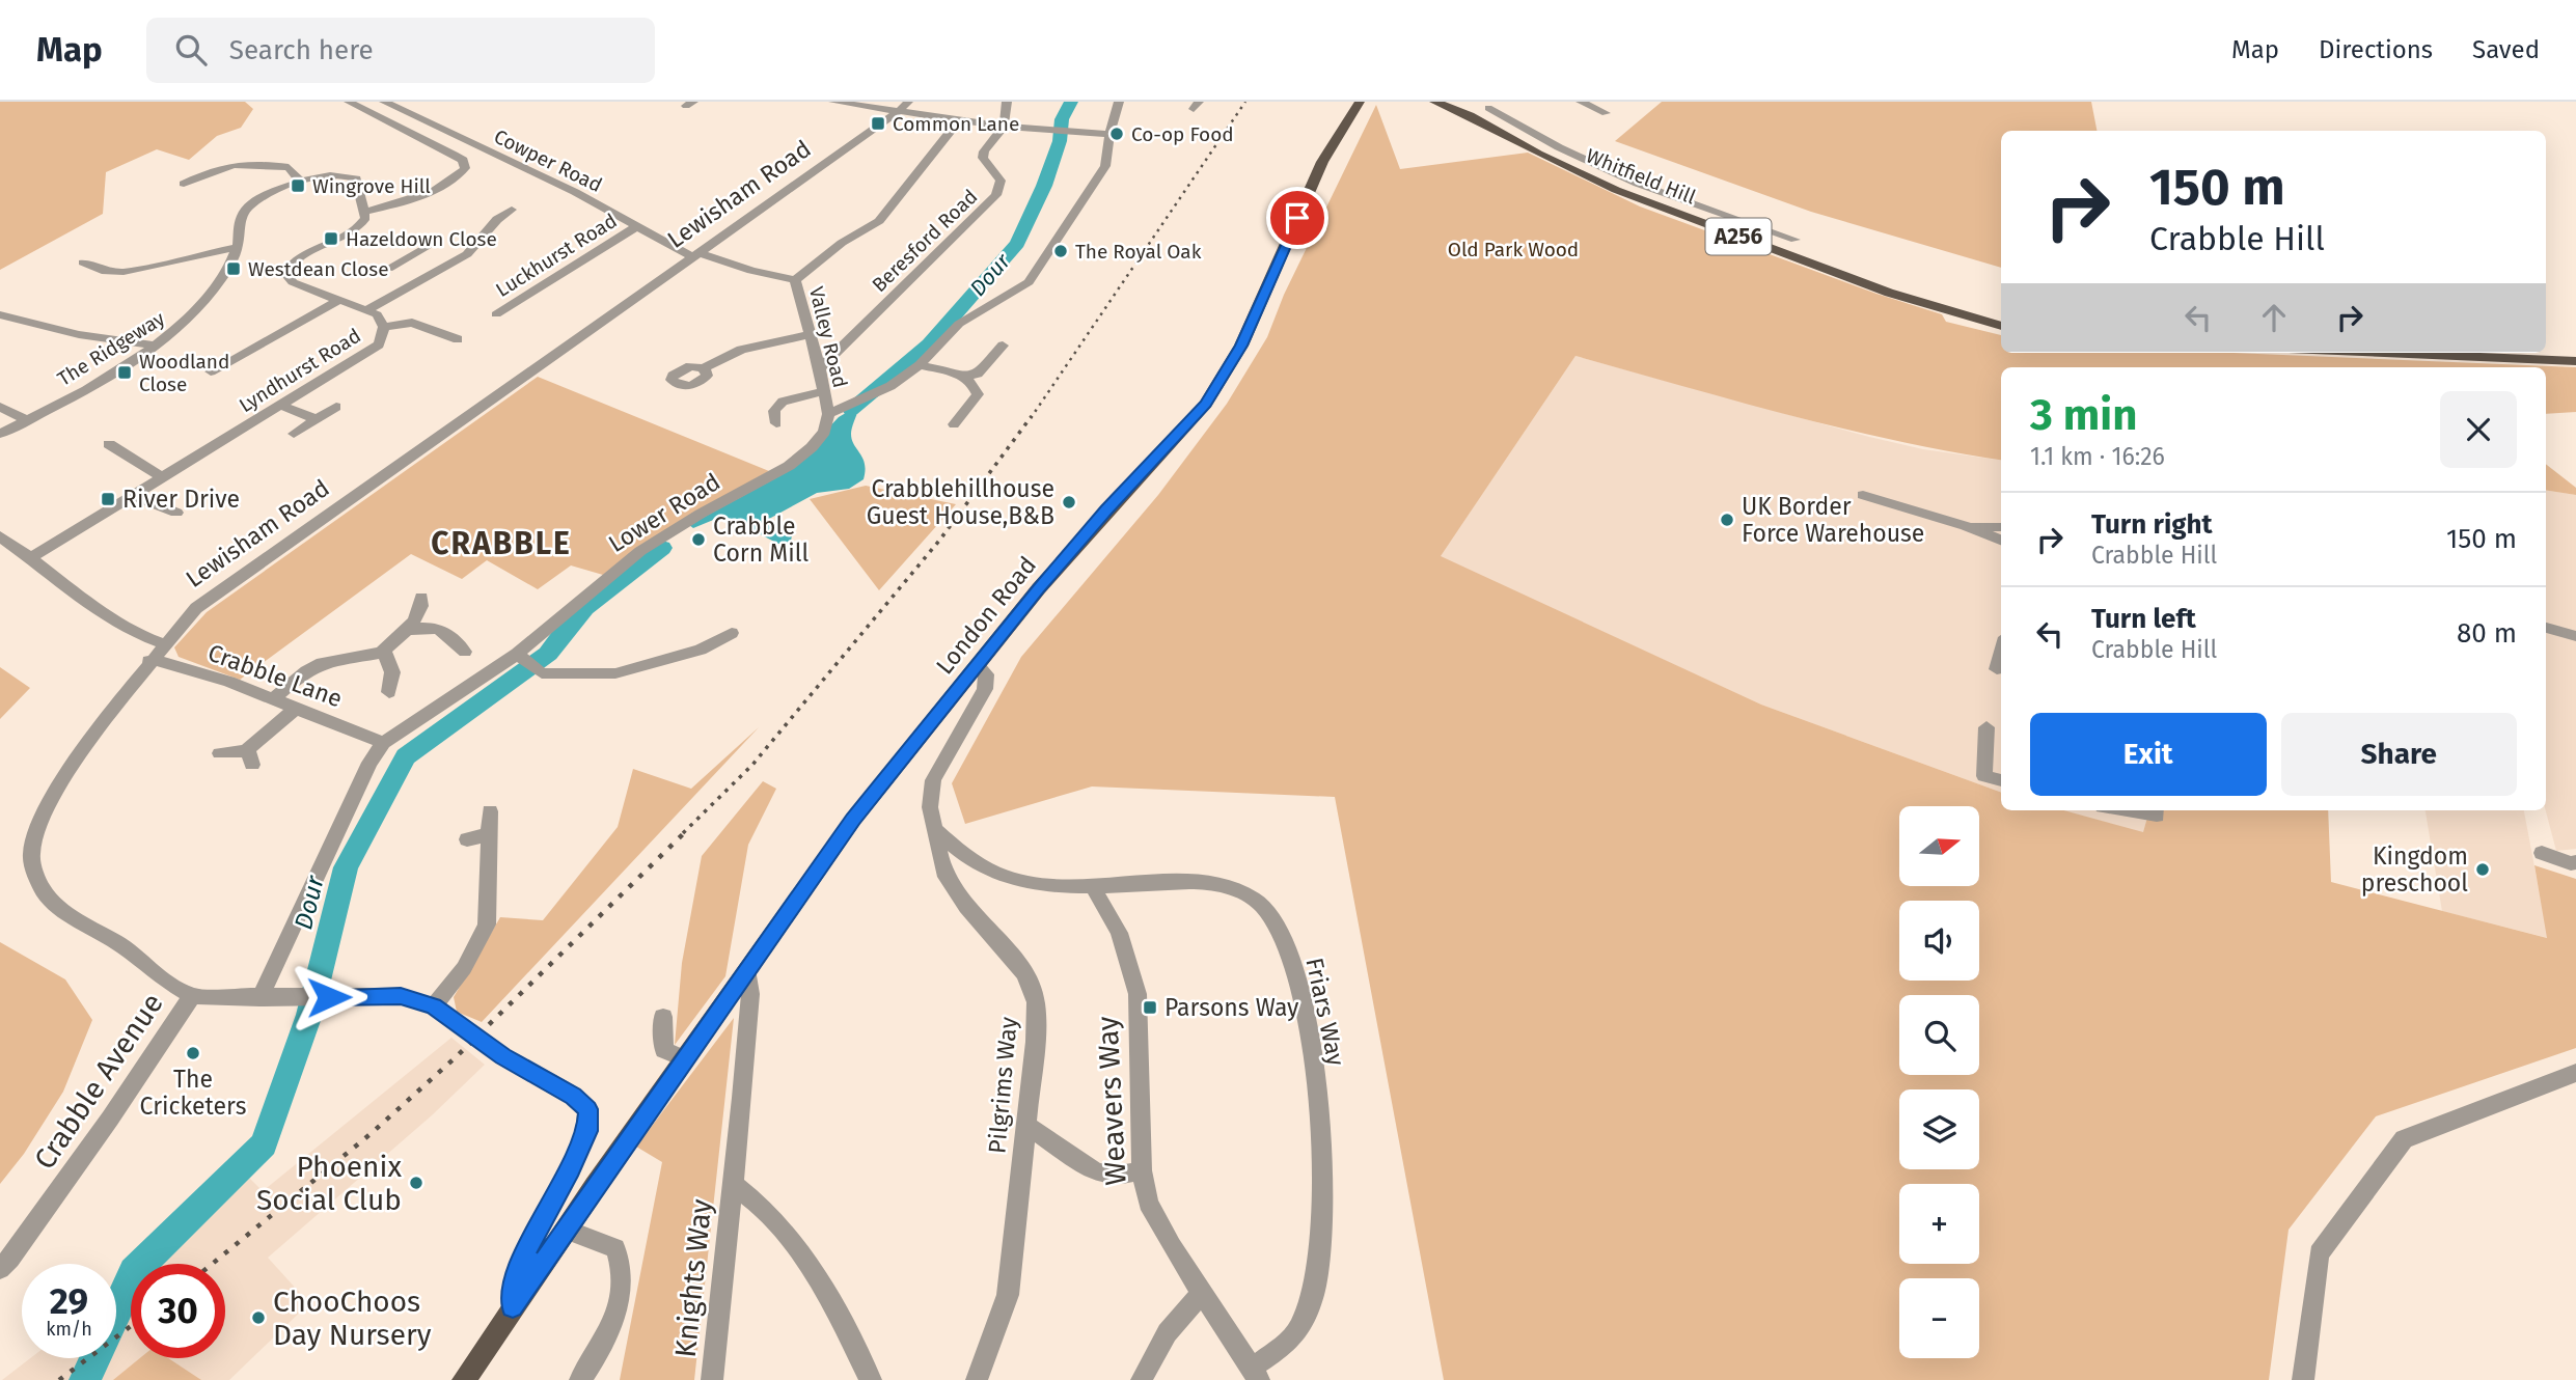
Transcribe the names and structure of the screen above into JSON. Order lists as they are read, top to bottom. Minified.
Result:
{"streets":{"main road":["Whitfield Hill","A256","London Road"],"street":["Cowper Road","Lewisham Road","Beresford Road","Luckhurst Road","Valley Road","The Ridgeway","Lyndhurst Road","Lower Road","Crabble Lane","Friars Way","Crabble Avenue","Pilgrims Way","Weavers Way","Knights Way"]},"crossings":[["Cowper Road","Lewisham Road"],["Cowper Road","Luckhurst Road"],["Cowper Road","Valley Road"],["Lewisham Road","Lower Road"],["Lewisham Road","London Road"],["Lewisham Road","Crabble Lane"],["Lewisham Road","Crabble Avenue"],["Beresford Road","Valley Road"],["Valley Road","Lower Road"],["The Ridgeway","Lyndhurst Road"],["Lower Road","Crabble Lane"],["London Road","Pilgrims Way"],["London Road","Knights Way"],["Friars Way","Pilgrims Way"],["Friars Way","Weavers Way"]],"districts":["CRABBLE"],"water":["Dour"],"parks":["Old Park Wood"],"places":{"transit":["Common Lane","Wingrove Hill","Hazeldown Close","Westdean Close","Woodland Close","River Drive","Parsons Way"],"other":["Co-op Food","The Royal Oak","Crabblehillhouse Guest House,B&B","UK Border Force Warehouse","Crabble Corn Mill","Kingdom preschool","The Cricketers","Phoenix Social Club","ChooChoos Day Nursery"]},"north":"right","page":{"header":"Map","search":"Search here","nav":["Map","Directions","Saved"],"turn":["150 m","Crabble Hill"],"heading":["3 min","1.1 km · 16:26"],"list":[{"name":"Turn right","note":"Crabble Hill","value":"150 m"},{"name":"Turn left","note":"Crabble Hill","value":"80 m"}],"buttons":["Exit","Share"],"map_buttons":["+","−"],"speed":"29 km/h","limit":"30"}}
